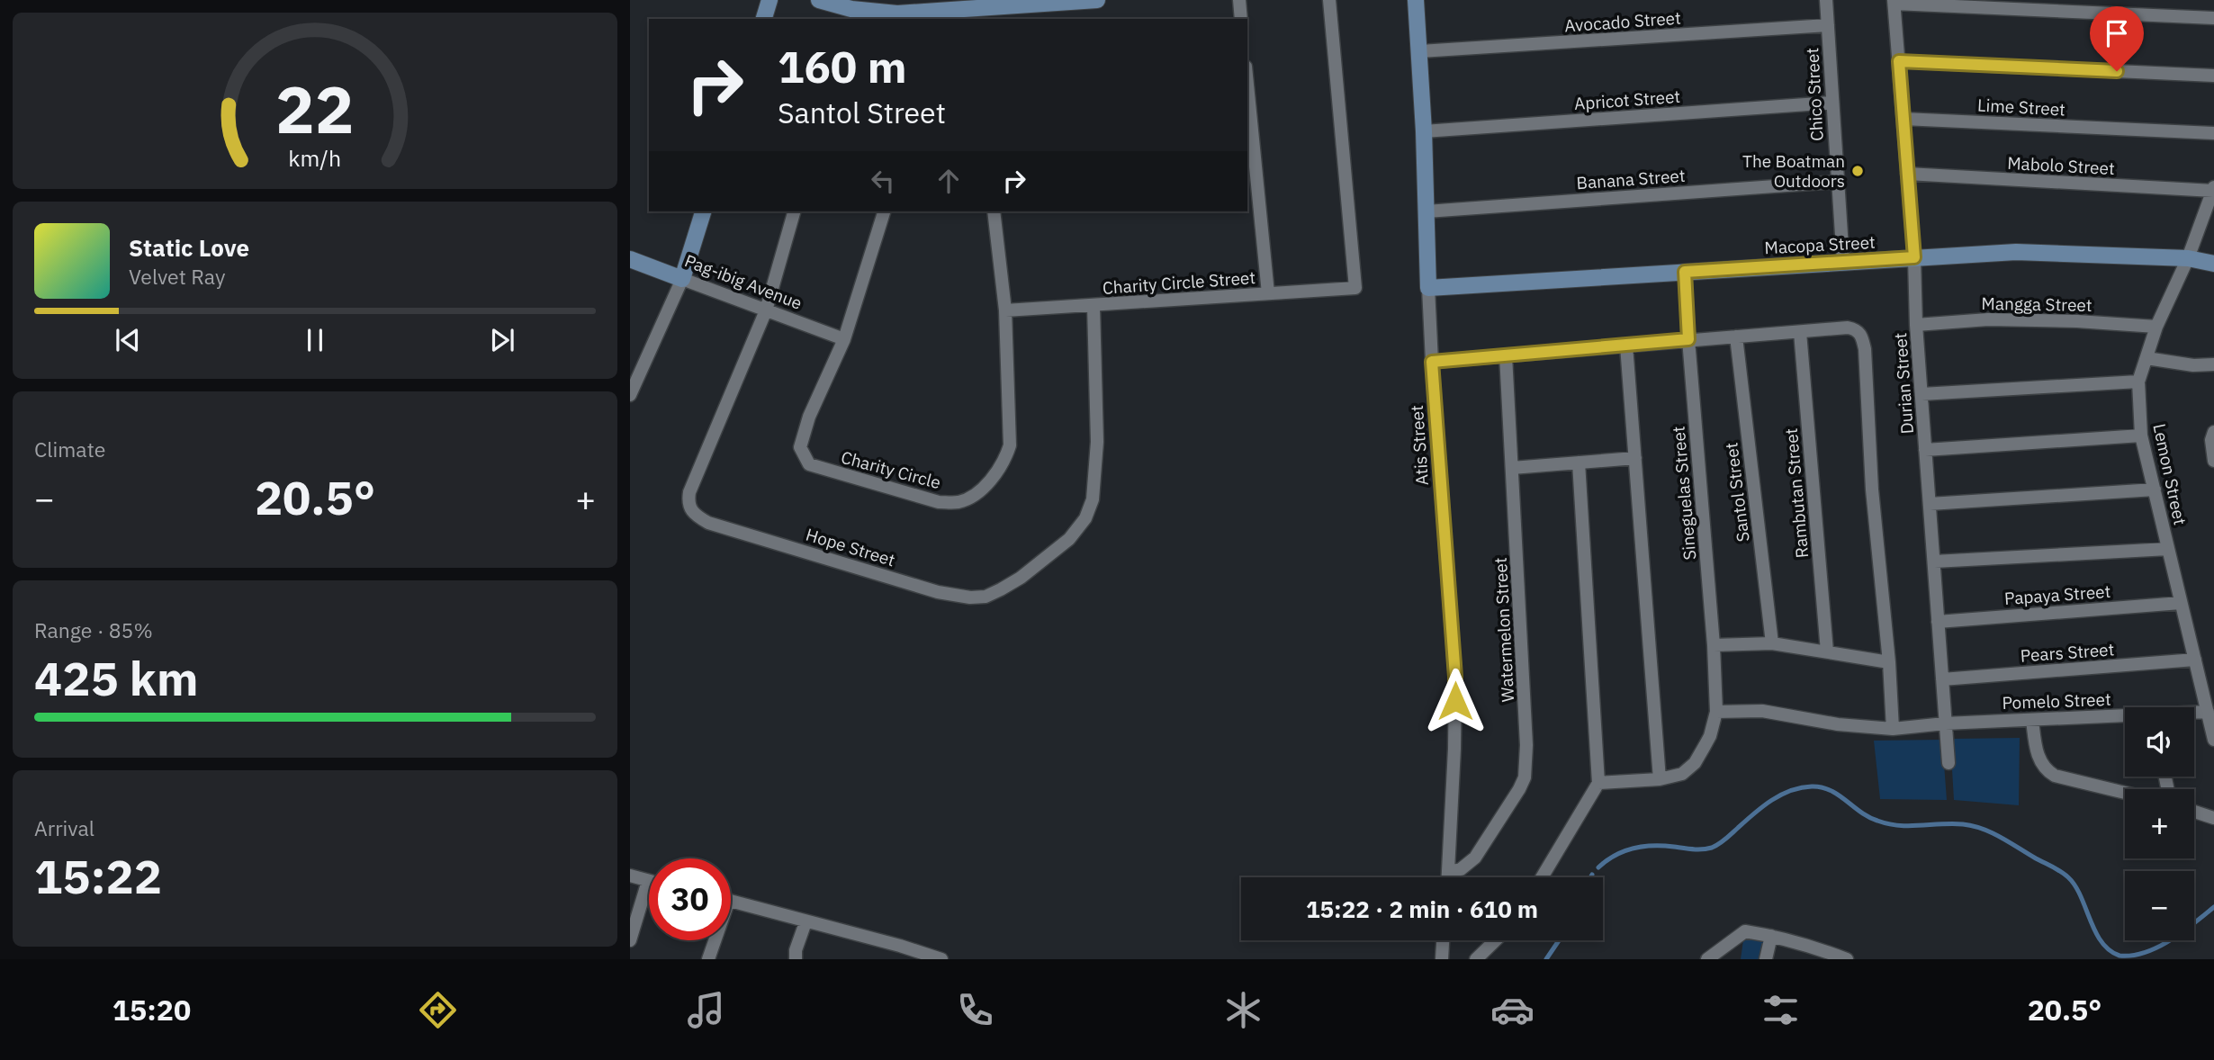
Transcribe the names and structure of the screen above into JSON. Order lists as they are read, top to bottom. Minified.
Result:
{"streets":{"street":["Avocado Street","Chico Street","Apricot Street","Lime Street","Mabolo Street","Banana Street","Macopa Street","Pag-ibig Avenue","Charity Circle Street","Mangga Street","Durian Street","Atis Street","Charity Circle","Lemon Street","Santol Street","Sineguelas Street","Rambutan Street","Hope Street","Papaya Street","Watermelon Street","Pears Street","Pomelo Street"]},"crossings":[["Avocado Street","Chico Street"],["Avocado Street","Atis Street"],["Chico Street","Apricot Street"],["Chico Street","Banana Street"],["Chico Street","Macopa Street"],["Apricot Street","Atis Street"],["Lime Street","Durian Street"],["Mabolo Street","Durian Street"],["Mabolo Street","Lemon Street"],["Banana Street","Atis Street"],["Macopa Street","Durian Street"],["Macopa Street","Atis Street"],["Macopa Street","Lemon Street"],["Macopa Street","Sineguelas Street"],["Pag-ibig Avenue","Charity Circle"],["Pag-ibig Avenue","Hope Street"],["Charity Circle Street","Charity Circle"],["Charity Circle Street","Hope Street"],["Mangga Street","Durian Street"],["Mangga Street","Lemon Street"],["Durian Street","Papaya Street"],["Durian Street","Pears Street"],["Durian Street","Pomelo Street"],["Atis Street","Watermelon Street"],["Lemon Street","Papaya Street"],["Lemon Street","Pears Street"],["Lemon Street","Pomelo Street"],["Sineguelas Street","Pomelo Street"]],"places":["The Boatman Outdoors"],"page":{"turn":["160 m","Santol Street"],"song":["Static Love","Velvet Ray"],"tile":["Climate",["Range · 85%","425 km"],["Arrival","15:22"]],"heat":["−","20.5°","+"],"map_buttons":["+","−"],"limit":"30","trip":"15:22 · 2 min · 610 m","tabs":["15:20","20.5°"],"gauge":["22","km/h"]}}
